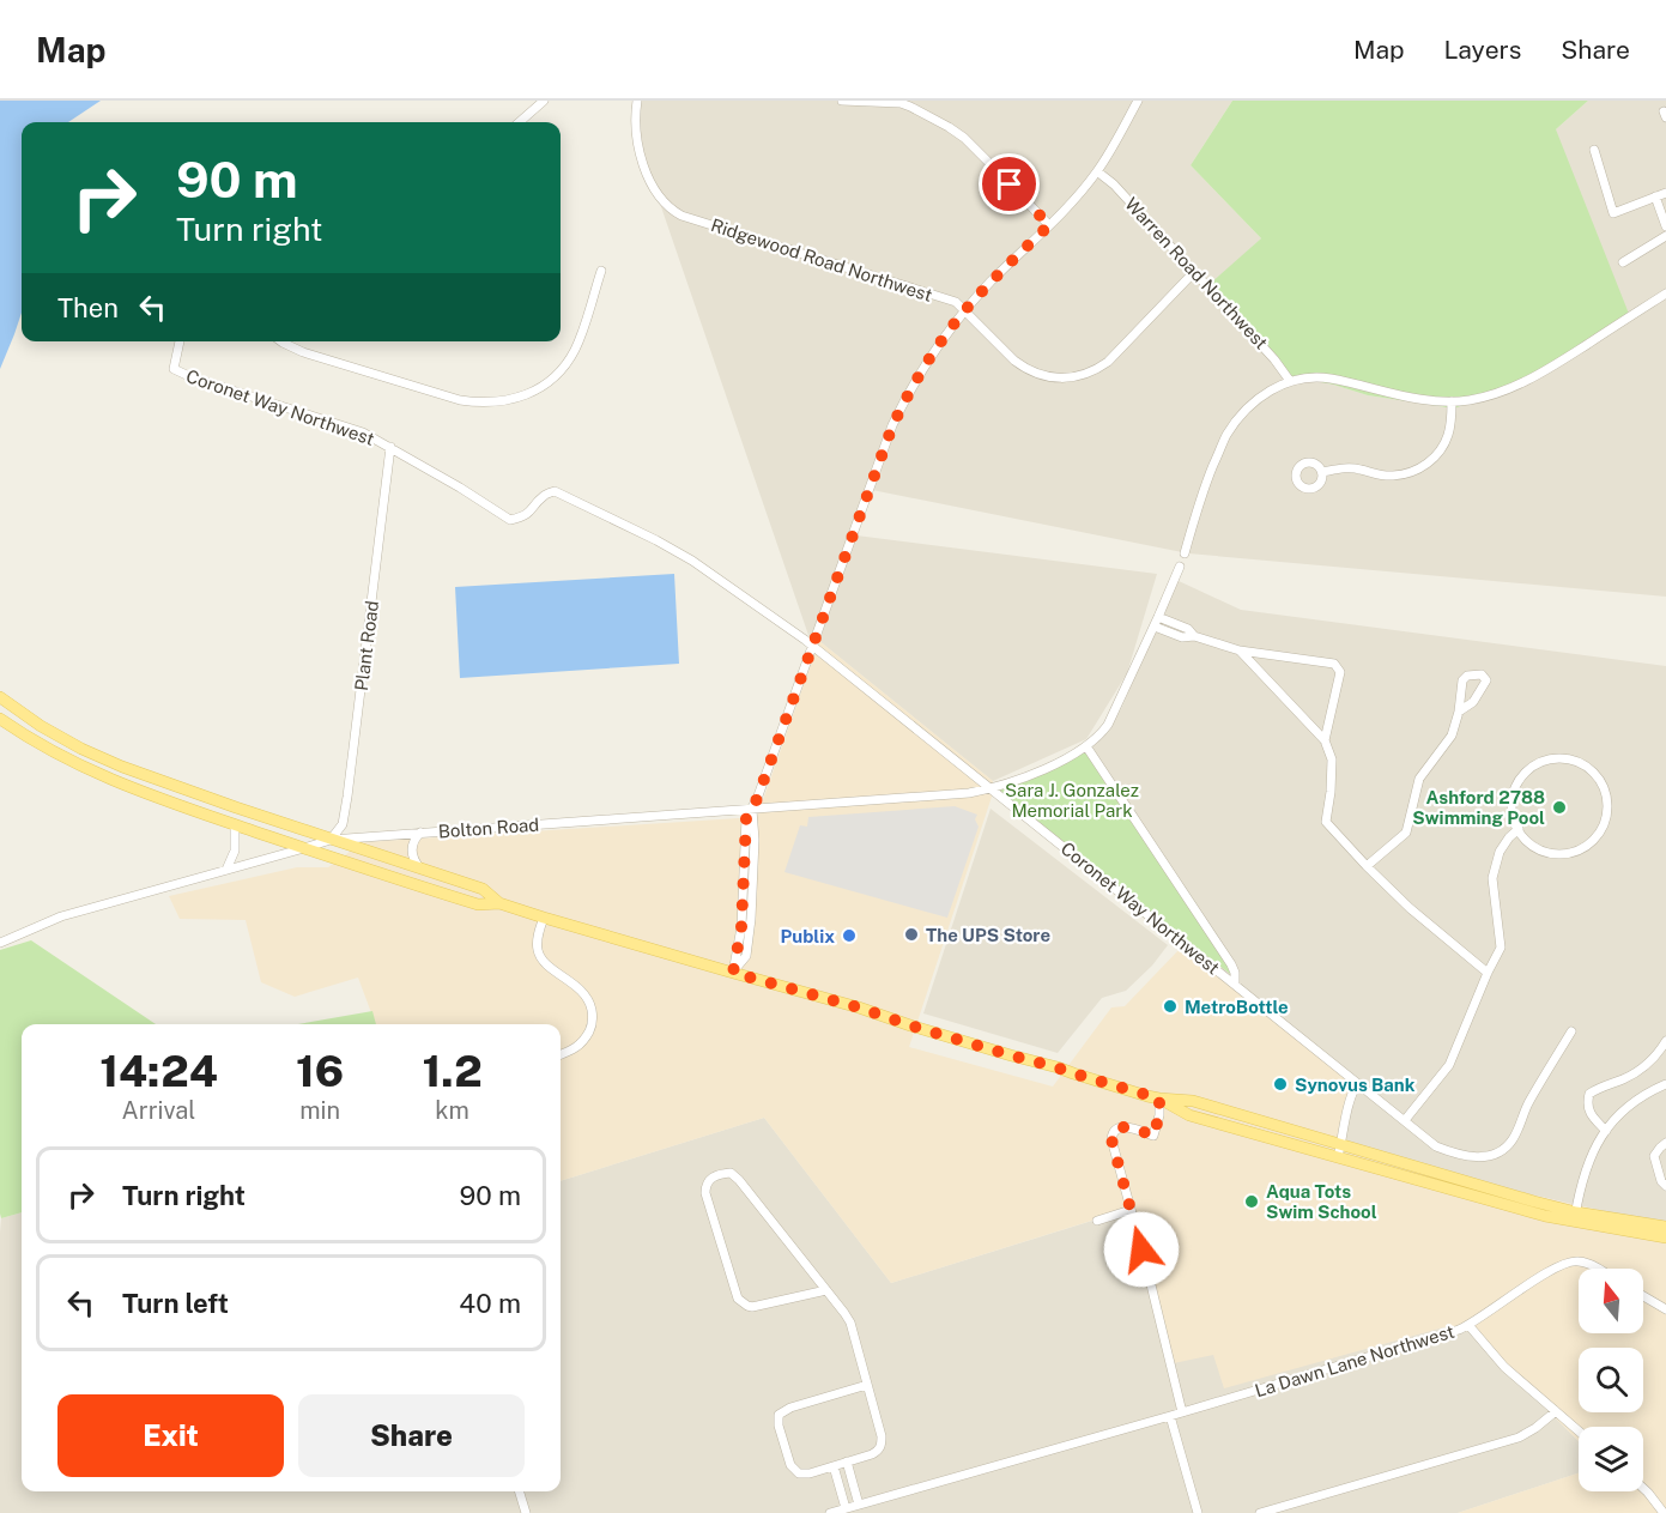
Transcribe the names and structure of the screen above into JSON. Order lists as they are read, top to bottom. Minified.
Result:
{"streets":{"street":["Ridgewood Road Northwest","Warren Road Northwest","Coronet Way Northwest","Plant Road","Bolton Road","La Dawn Lane Northwest"]},"crossings":[["Ridgewood Road Northwest","Warren Road Northwest"],["Coronet Way Northwest","Plant Road"],["Coronet Way Northwest","Bolton Road"],["Plant Road","Bolton Road"]],"parks":["Sara J. Gonzalez Memorial Park"],"places":["Ashford 2788 Swimming Pool","The UPS Store","Publix","MetroBottle","Synovus Bank","Aqua Tots Swim School"],"north":"top","page":{"header":"Map","nav":["Map","Layers","Share"],"turn":["90 m","Turn right"],"then":"Then","eta":["14:24","Arrival","16","min","1.2","km"],"list":[{"name":"Turn right","value":"90 m"},{"name":"Turn left","value":"40 m"}],"buttons":["Exit","Share"]}}
